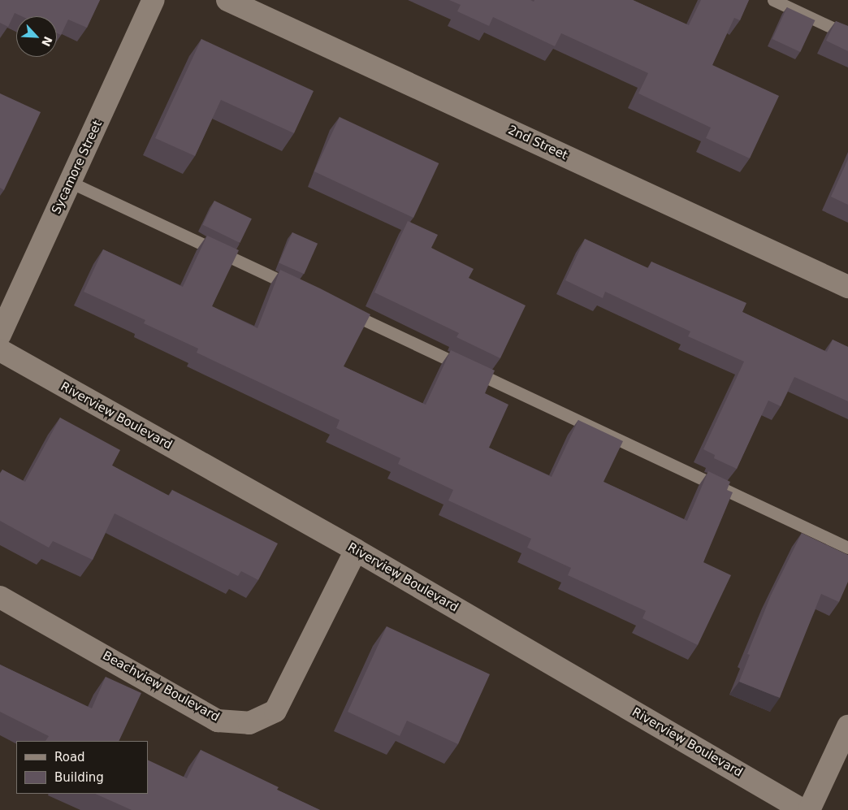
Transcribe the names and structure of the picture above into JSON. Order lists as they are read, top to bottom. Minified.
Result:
{"streets":{"street":["2nd Street","Sycamore Street","Riverview Boulevard","Beachview Boulevard"]},"crossings":[["Riverview Boulevard","Beachview Boulevard"]],"legend":["Road","Building"],"north":"bottom right"}
